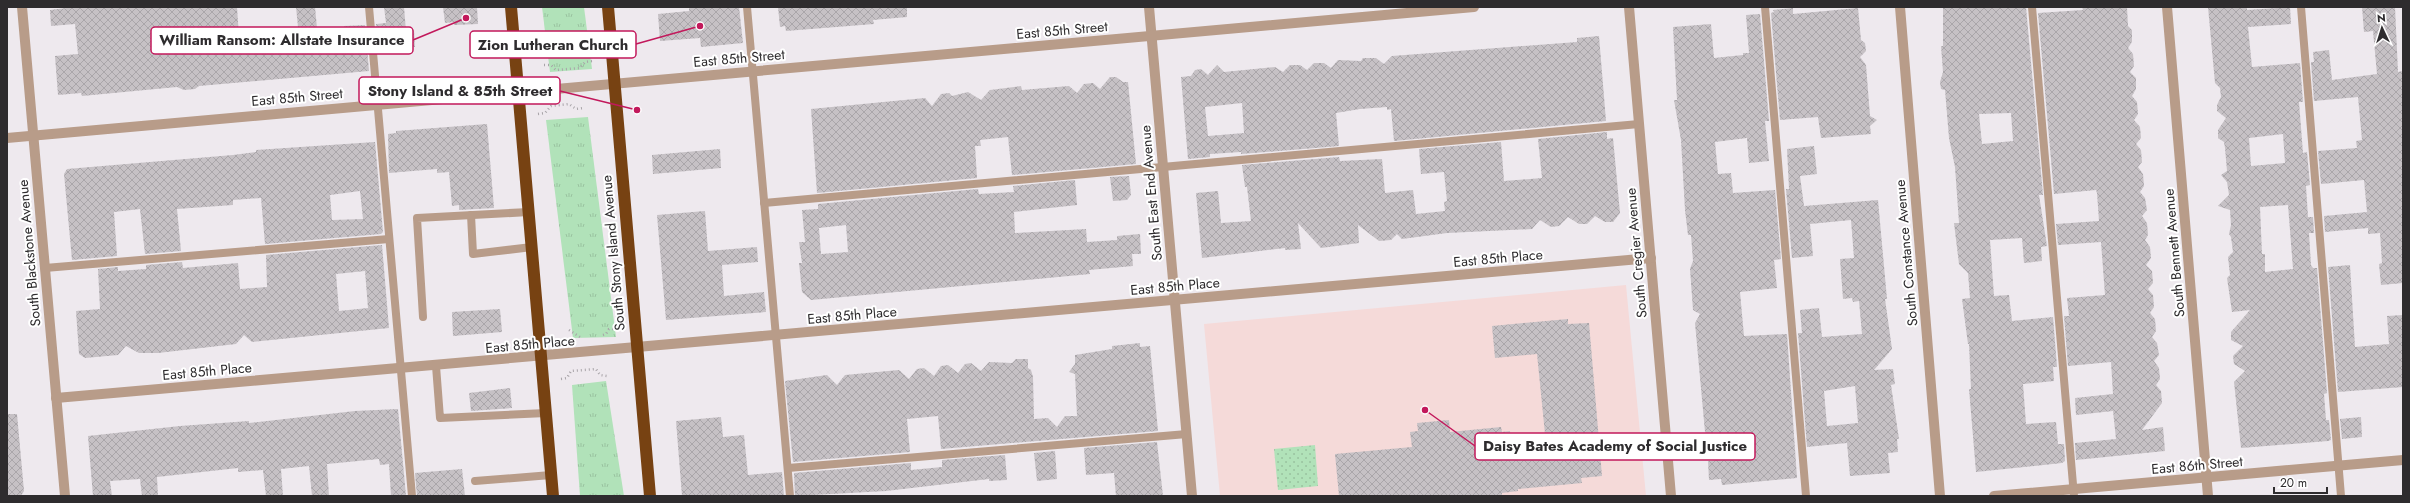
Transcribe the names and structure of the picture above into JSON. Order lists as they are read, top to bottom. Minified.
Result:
{"streets":{"highway":["South Stony Island Avenue"],"street":["East 85th Street","South East End Avenue","South Blackstone Avenue","South Cregier Avenue","South Constance Avenue","South Bennett Avenue","East 85th Place","East 86th Street"]},"crossings":[["East 85th Street","South East End Avenue"],["East 85th Street","South Blackstone Avenue"],["East 85th Street","South Stony Island Avenue"],["South East End Avenue","East 85th Place"],["South Blackstone Avenue","East 85th Place"],["South Stony Island Avenue","East 85th Place"],["South Cregier Avenue","East 85th Place"],["South Bennett Avenue","East 86th Street"]],"places":["William Ransom: Allstate Insurance","Zion Lutheran Church","Stony Island & 85th Street","Daisy Bates Academy of Social Justice"],"scale_bar":"20 m","north":"top"}
